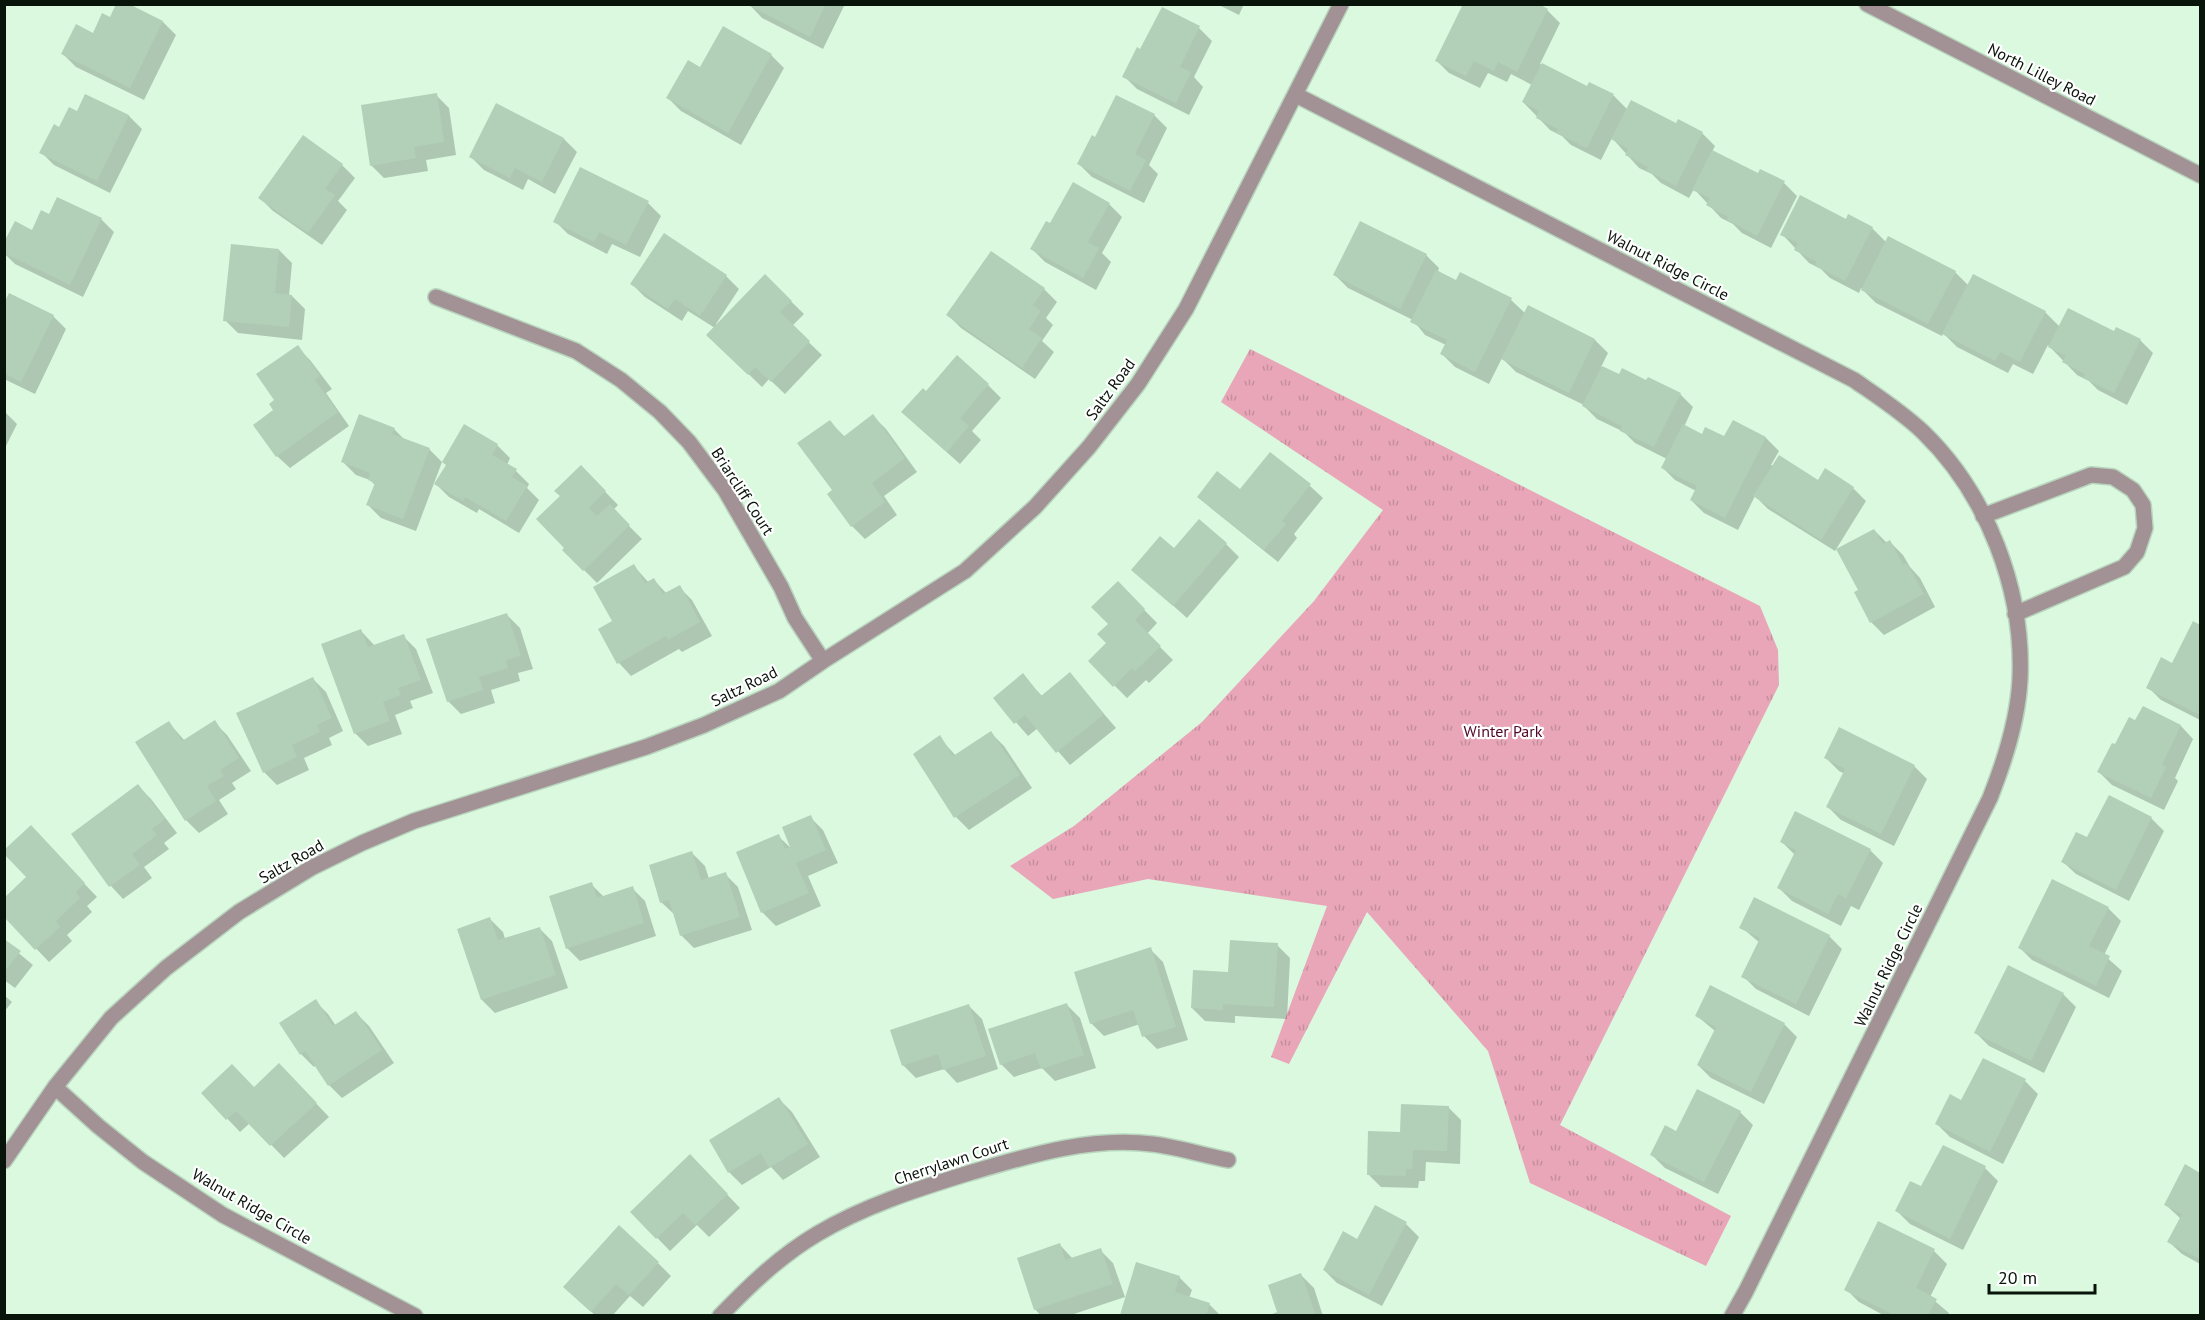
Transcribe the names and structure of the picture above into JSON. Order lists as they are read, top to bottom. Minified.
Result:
{"streets":{"street":["North Lilley Road","Walnut Ridge Circle","Saltz Road","Briarcliff Court","Cherrylawn Court"]},"crossings":[["Walnut Ridge Circle","Saltz Road"],["Saltz Road","Briarcliff Court"]],"parks":["Winter Park"],"scale_bar":"20 m"}
